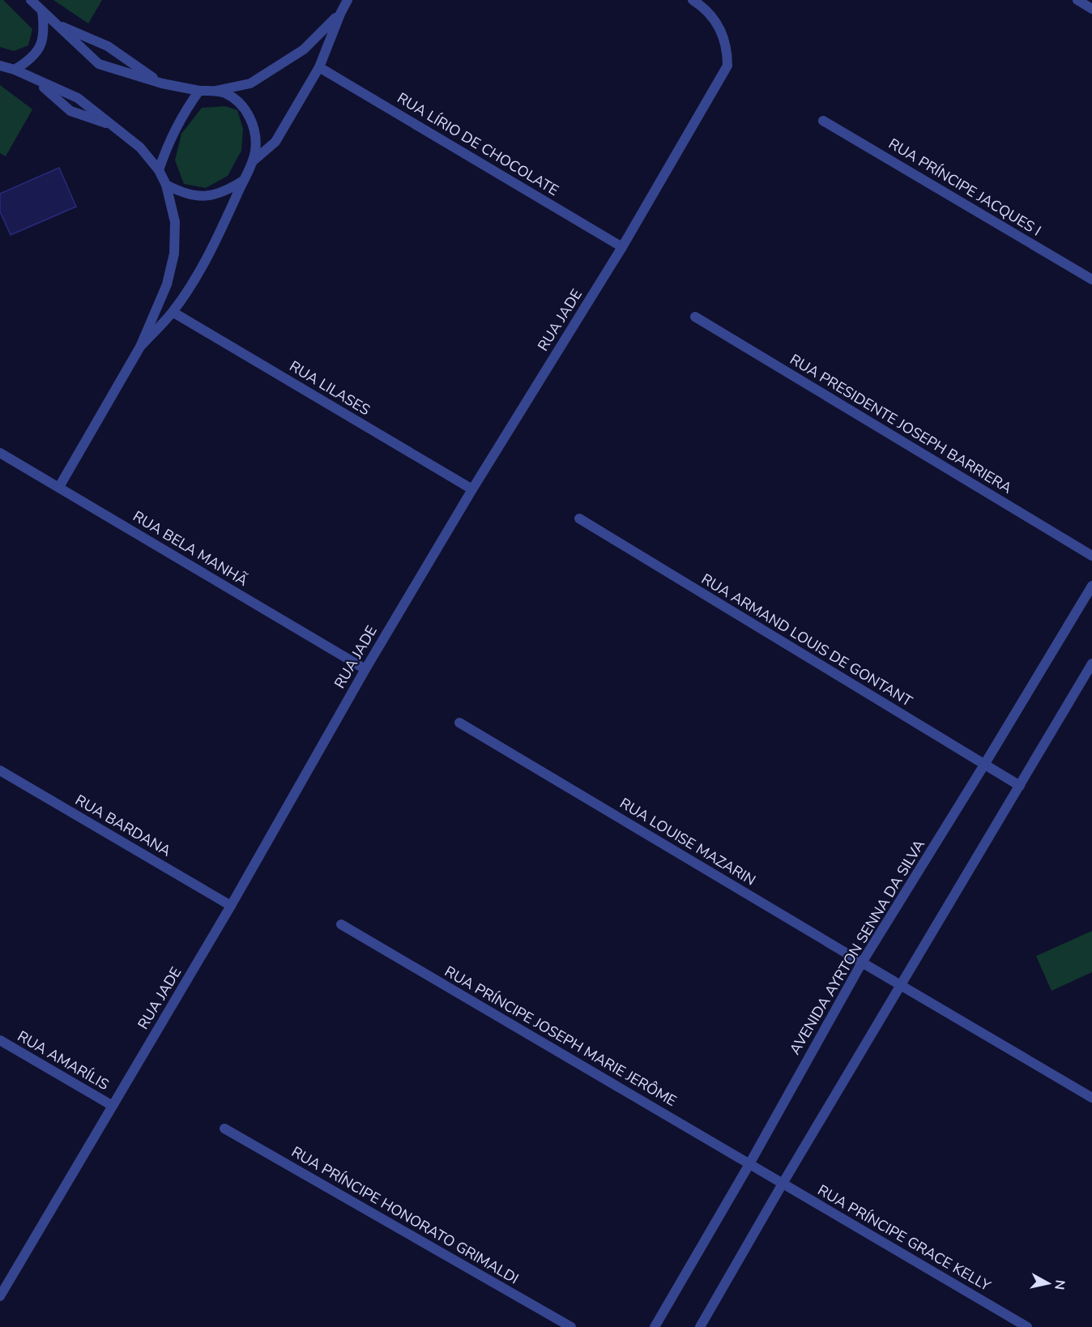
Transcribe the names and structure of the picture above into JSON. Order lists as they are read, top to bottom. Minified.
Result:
{"streets":{"street":["RUA LÍRIO DE CHOCOLATE","RUA PRÍNCIPE JACQUES I","RUA JADE","RUA LILASES","RUA PRESIDENTE JOSEPH BARRIERA","RUA BELA MANHÃ","RUA ARMAND LOUIS DE GONTANT","RUA BARDANA","RUA LOUISE MAZARIN","AVENIDA AYRTON SENNA DA SILVA","RUA PRÍNCIPE JOSEPH MARIE JERÔME","RUA AMARÍLIS","RUA PRÍNCIPE HONORATO GRIMALDI","RUA PRÍNCIPE GRACE KELLY"]},"crossings":[["RUA LÍRIO DE CHOCOLATE","RUA JADE"],["RUA JADE","RUA LILASES"],["RUA JADE","RUA BELA MANHÃ"],["RUA JADE","RUA BARDANA"],["RUA JADE","RUA AMARÍLIS"],["RUA ARMAND LOUIS DE GONTANT","AVENIDA AYRTON SENNA DA SILVA"],["RUA LOUISE MAZARIN","AVENIDA AYRTON SENNA DA SILVA"],["AVENIDA AYRTON SENNA DA SILVA","RUA PRÍNCIPE JOSEPH MARIE JERÔME"],["RUA PRÍNCIPE JOSEPH MARIE JERÔME","RUA PRÍNCIPE GRACE KELLY"]],"north":"right"}
